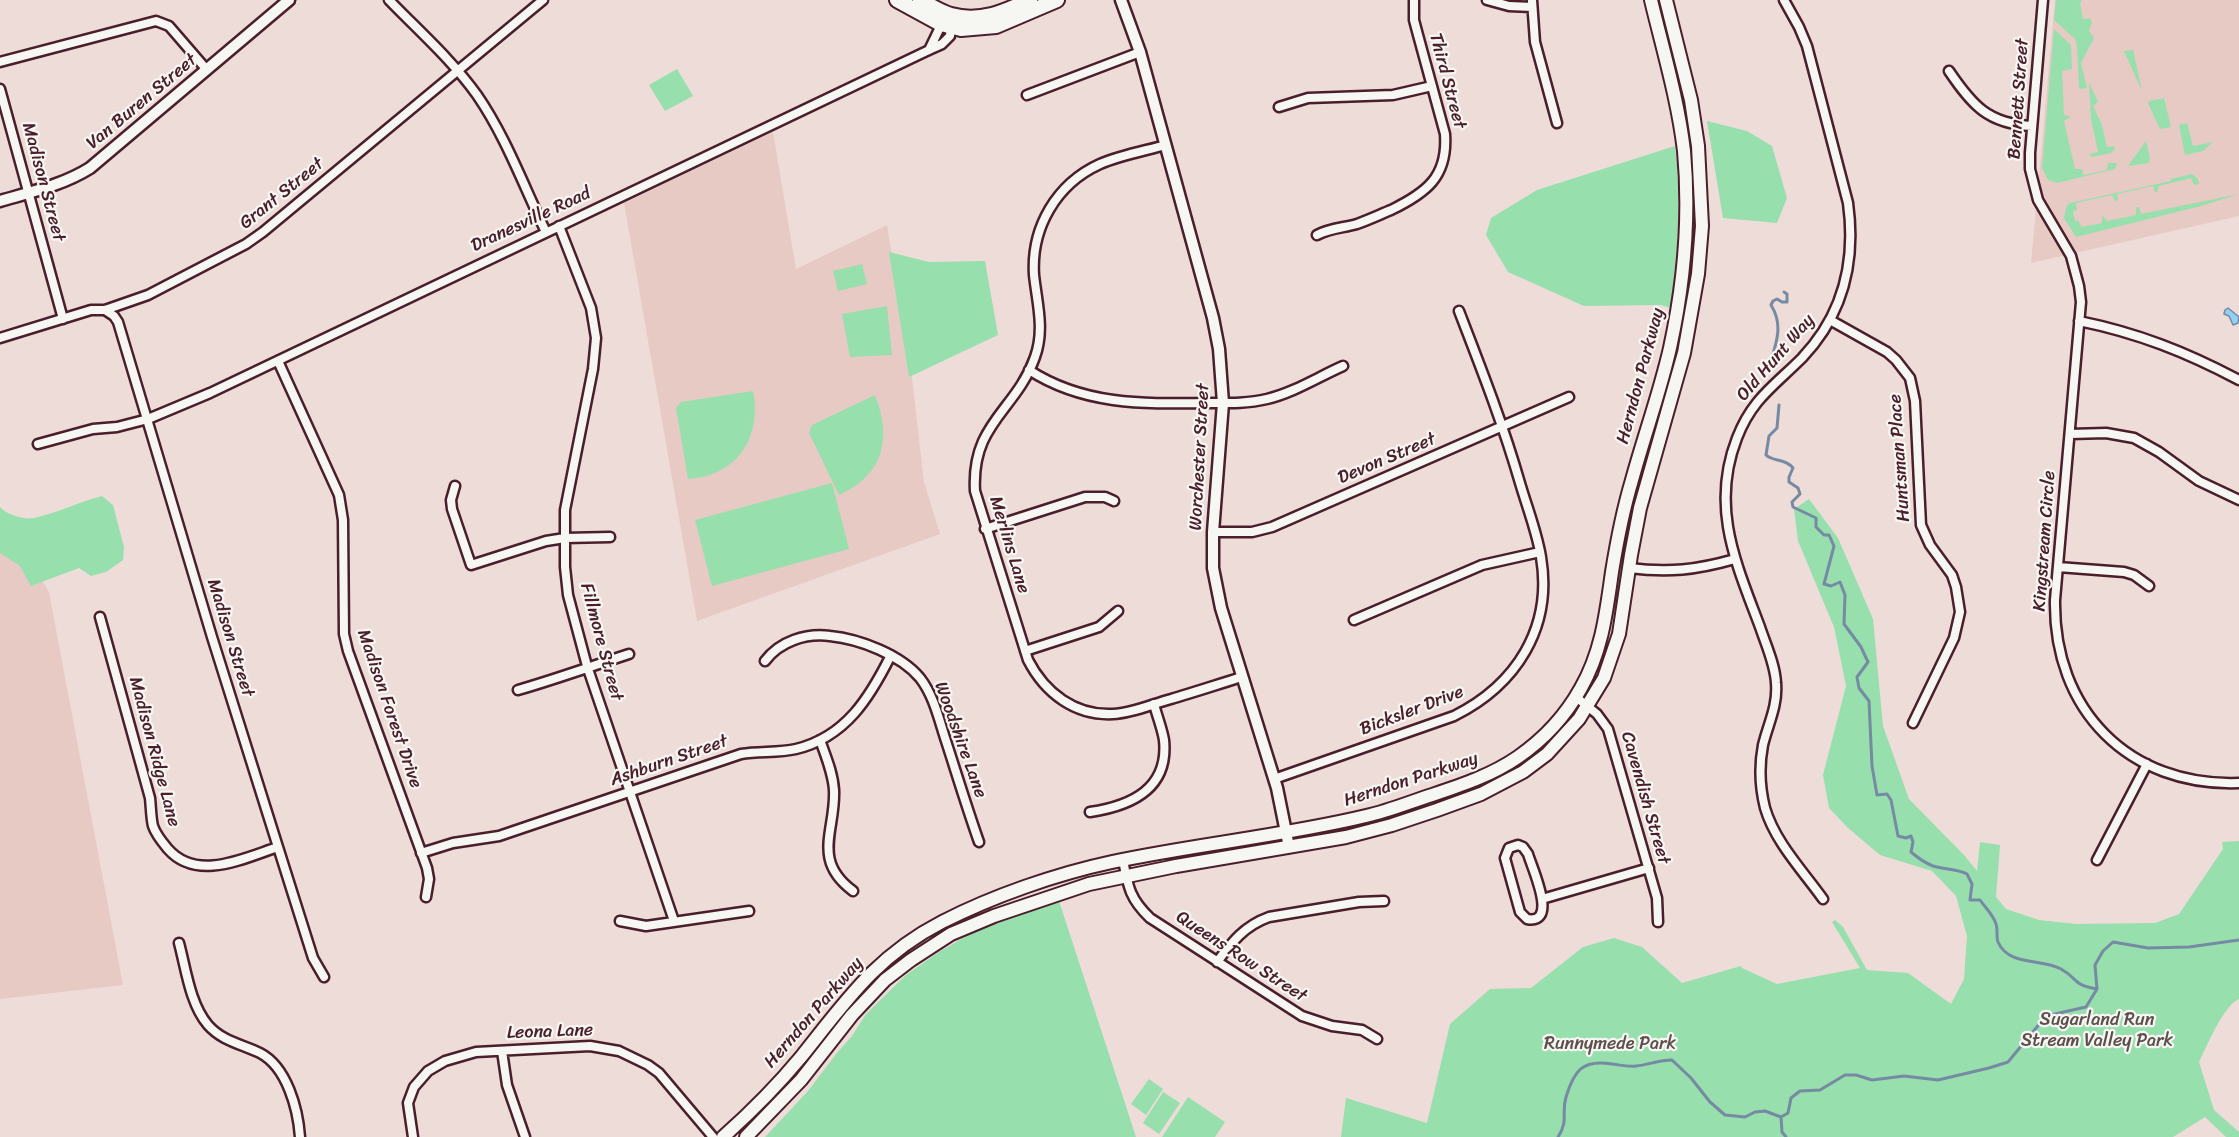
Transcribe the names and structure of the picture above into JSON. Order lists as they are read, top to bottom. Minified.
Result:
{"streets":{"main road":["Herndon Parkway"],"street":["Third Street","Bennett Street","Van Buren Street","Madison Street","Grant Street","Dranesville Road","Old Hunt Way","Worchester Street","Huntsman Place","Devon Street","Kingstream Circle","Merlins Lane","Fillmore Street","Madison Forest Drive","Bicksler Drive","Woodshire Lane","Madison Ridge Lane","Ashburn Street","Cavendish Street","Queens Row Street","Leona Lane"]},"crossings":[["Bennett Street","Kingstream Circle"],["Van Buren Street","Madison Street"],["Madison Street","Grant Street"],["Madison Street","Dranesville Road"],["Madison Street","Madison Ridge Lane"],["Dranesville Road","Fillmore Street"],["Dranesville Road","Madison Forest Drive"],["Old Hunt Way","Huntsman Place"],["Herndon Parkway","Worchester Street"],["Herndon Parkway","Cavendish Street"],["Herndon Parkway","Queens Row Street"],["Worchester Street","Devon Street"],["Worchester Street","Merlins Lane"],["Worchester Street","Bicksler Drive"],["Devon Street","Bicksler Drive"],["Fillmore Street","Ashburn Street"],["Madison Forest Drive","Ashburn Street"],["Woodshire Lane","Ashburn Street"]],"parks":["Sugarland Run Stream Valley Park","Runnymede Park"]}
